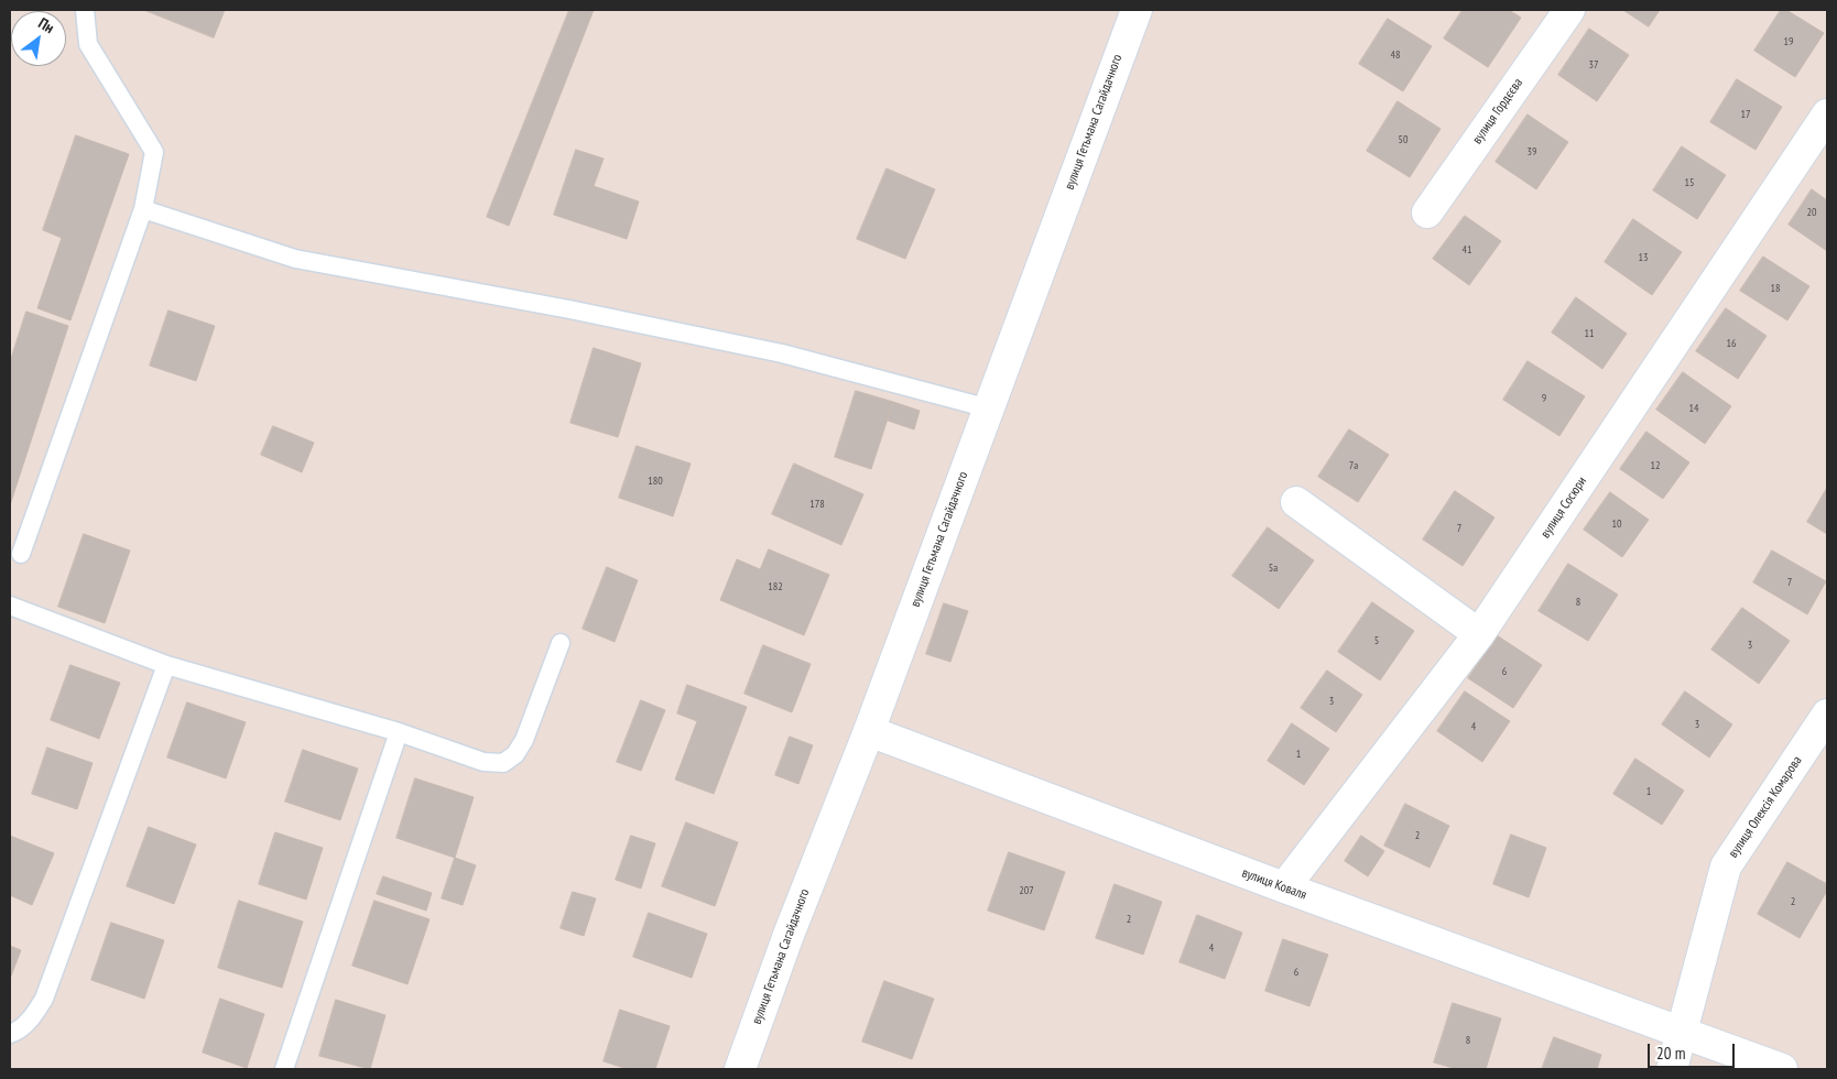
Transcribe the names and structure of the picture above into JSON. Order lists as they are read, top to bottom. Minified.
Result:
{"streets":{"street":["вулиця Гордєєва","вулиця Гетьмана Сагайдачного","вулиця Сосюри","вулиця Олексія Комарова","вулиця Коваля"]},"crossings":[["вулиця Гетьмана Сагайдачного","вулиця Коваля"],["вулиця Сосюри","вулиця Коваля"],["вулиця Олексія Комарова","вулиця Коваля"]],"house_numbers":["19","48","37","17","50","39","15","20","41","13","18","11","16","9","14","7а","12","180","178","10","7","5а","7","182","8","5","3","6","3","3","4","1","1","2","207","2","2","4","6","8"],"scale_bar":"20 m","north":"top right"}
